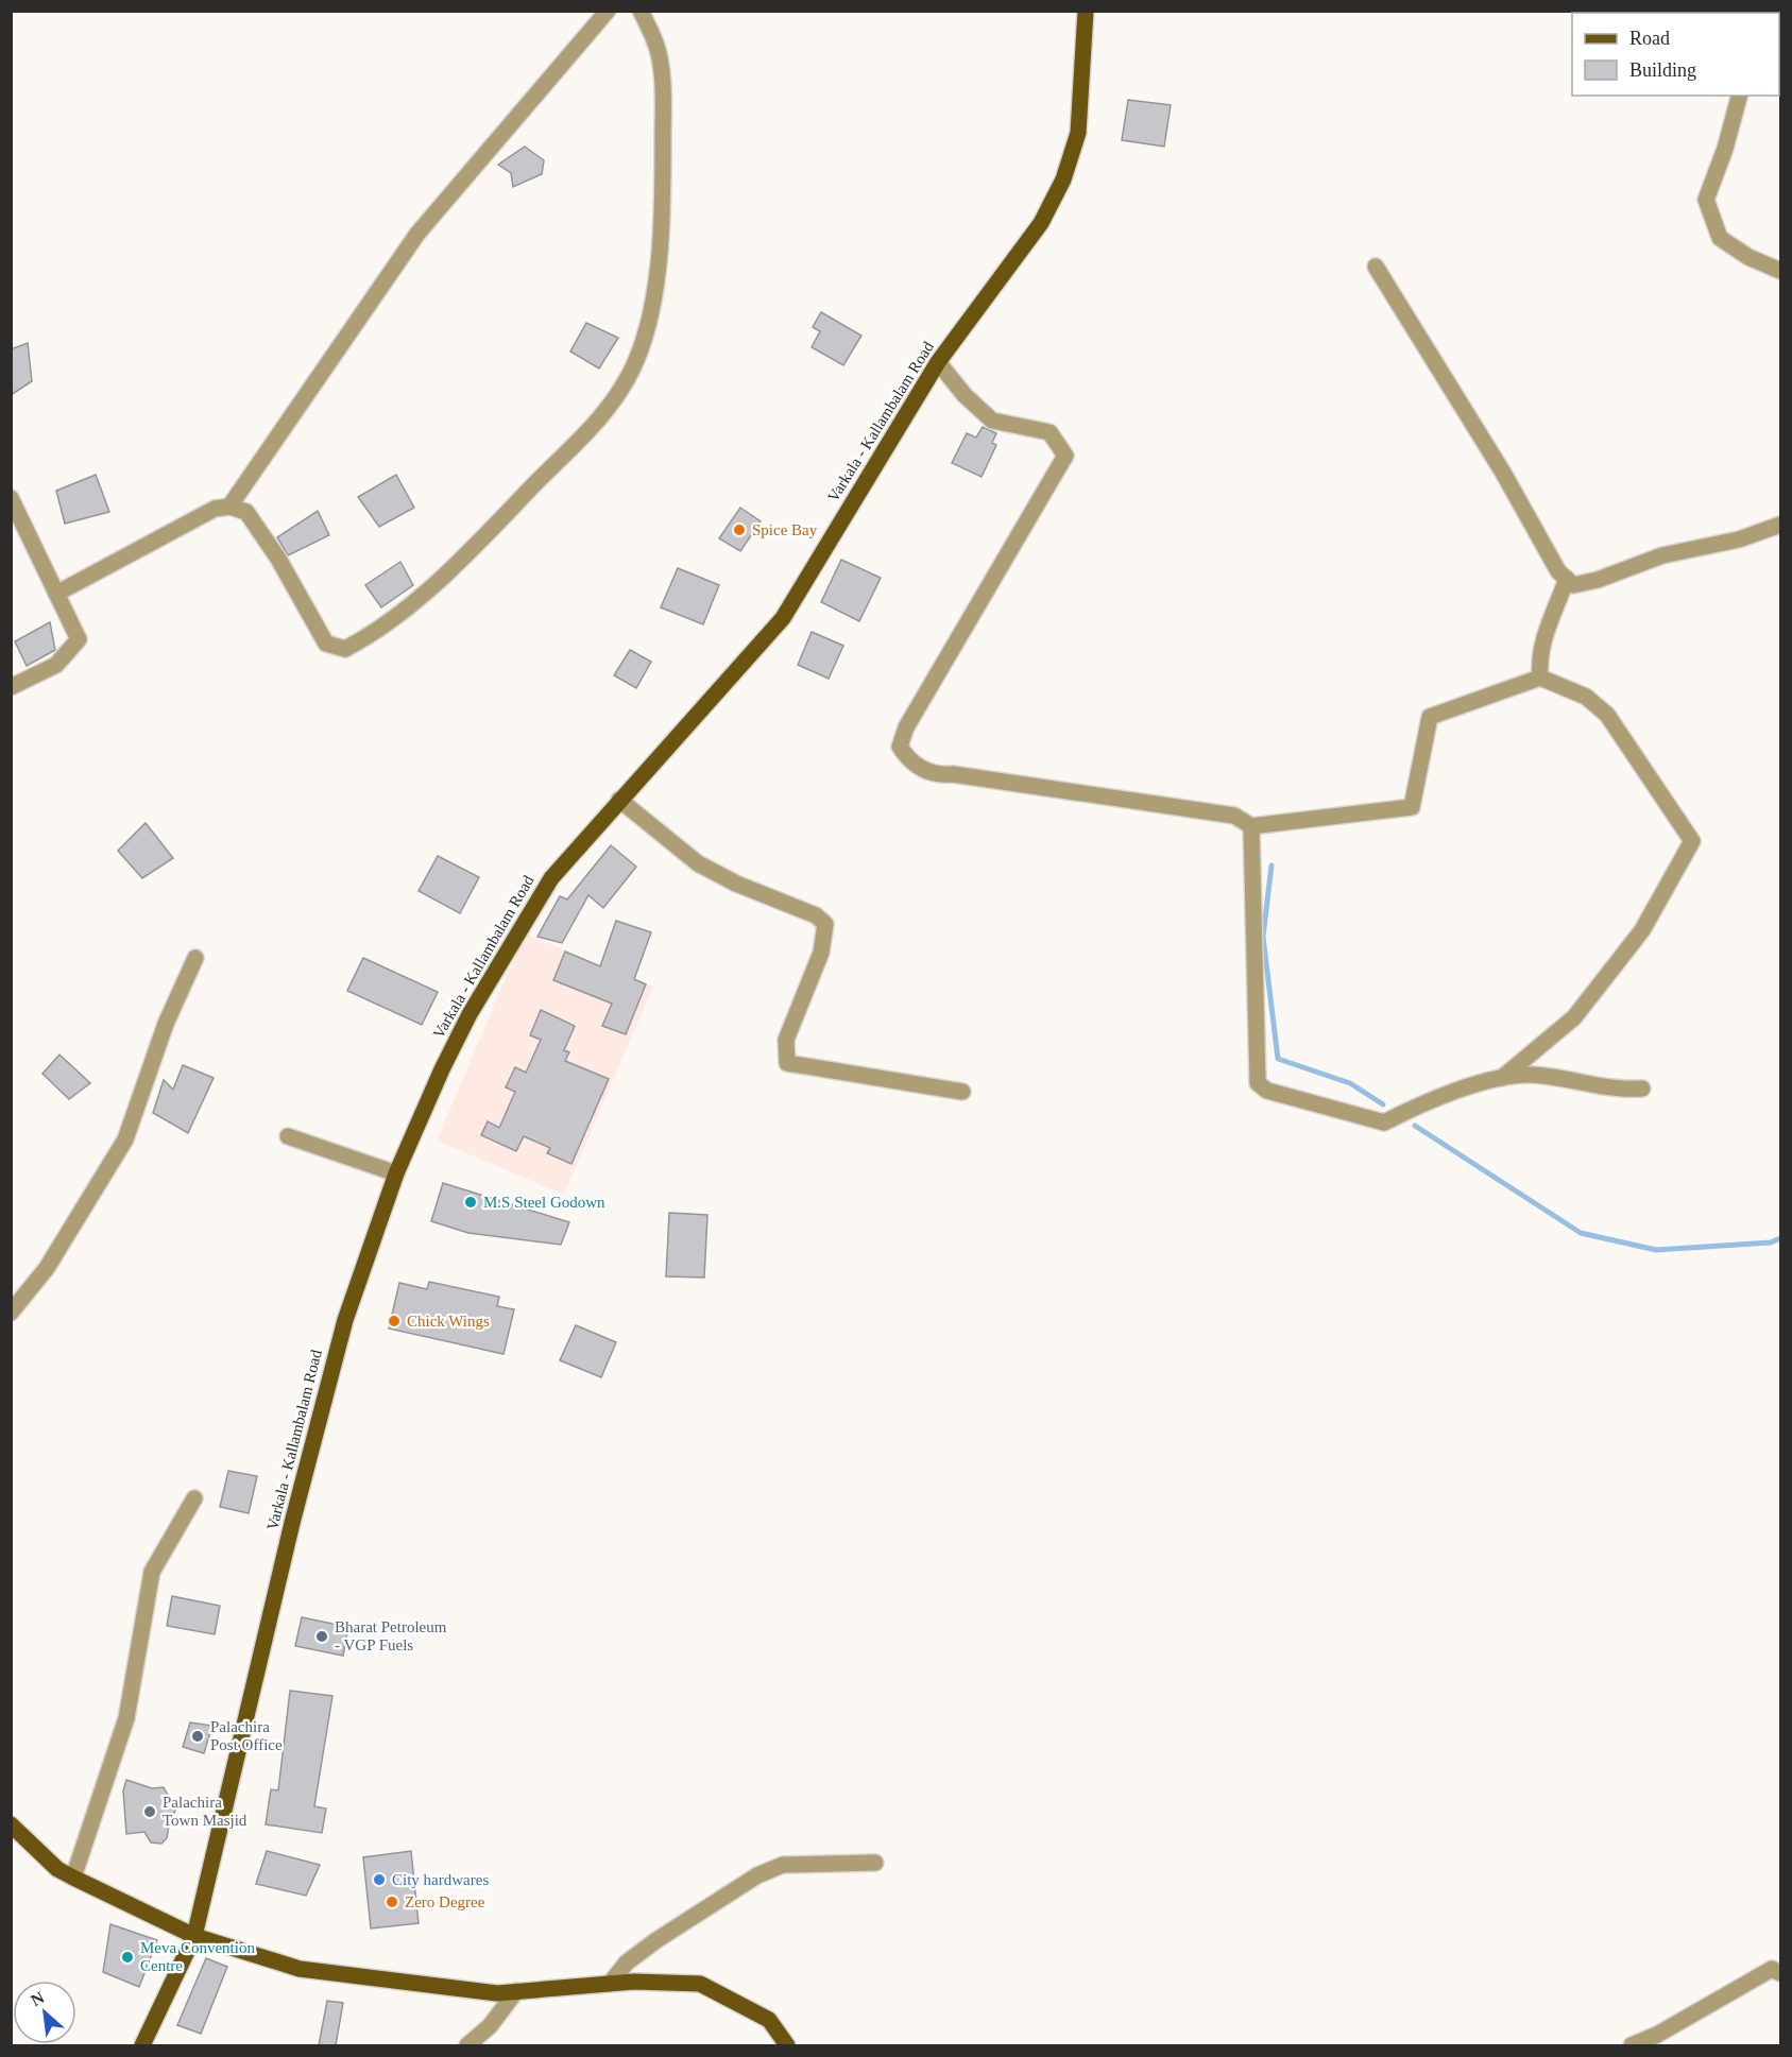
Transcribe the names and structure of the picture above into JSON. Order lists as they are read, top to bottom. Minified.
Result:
{"streets":{"main road":["Varkala - Kallambalam Road"]},"places":["Spice Bay","M.S Steel Godown","Chick Wings","Bharat Petroleum - VGP Fuels","Palachira Post Office","Palachira Town Masjid","City hardwares","Zero Degree","Meva Convention Centre"],"legend":["Road","Building"],"north":"top left"}
